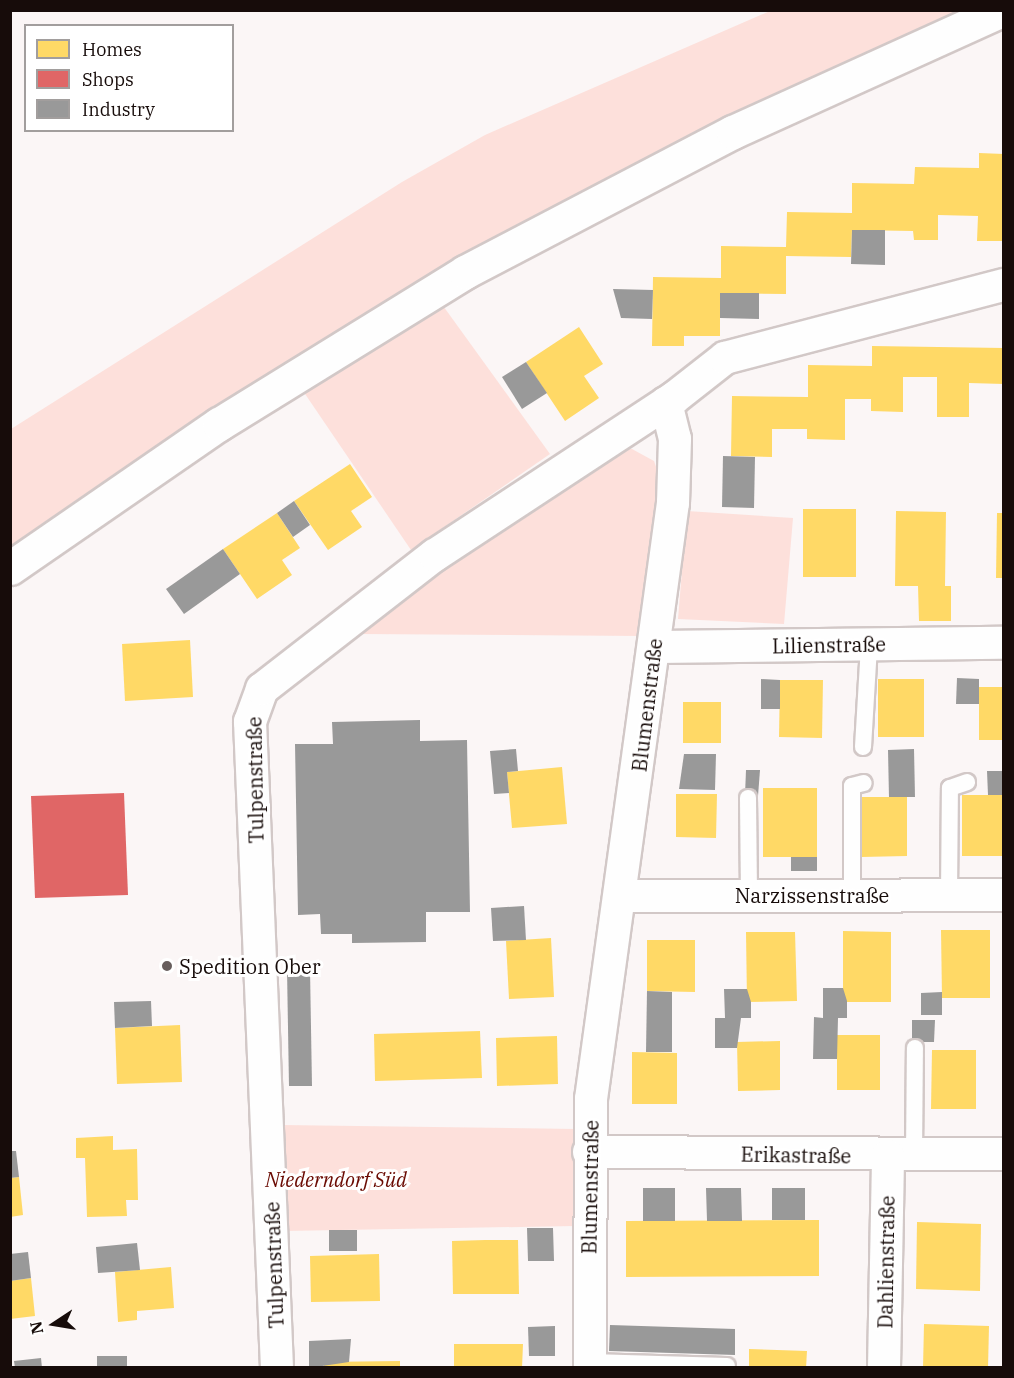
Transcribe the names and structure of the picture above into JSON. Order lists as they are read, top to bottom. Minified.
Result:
{"streets":{"street":["Lilienstraße","Blumenstraße","Tulpenstraße","Narzissenstraße","Erikastraße","Dahlienstraße"]},"crossings":[["Lilienstraße","Blumenstraße"],["Blumenstraße","Tulpenstraße"],["Blumenstraße","Narzissenstraße"],["Blumenstraße","Erikastraße"],["Erikastraße","Dahlienstraße"]],"parks":["Niederndorf Süd"],"places":["Spedition Ober"],"legend":["Homes","Shops","Industry"],"north":"left"}
